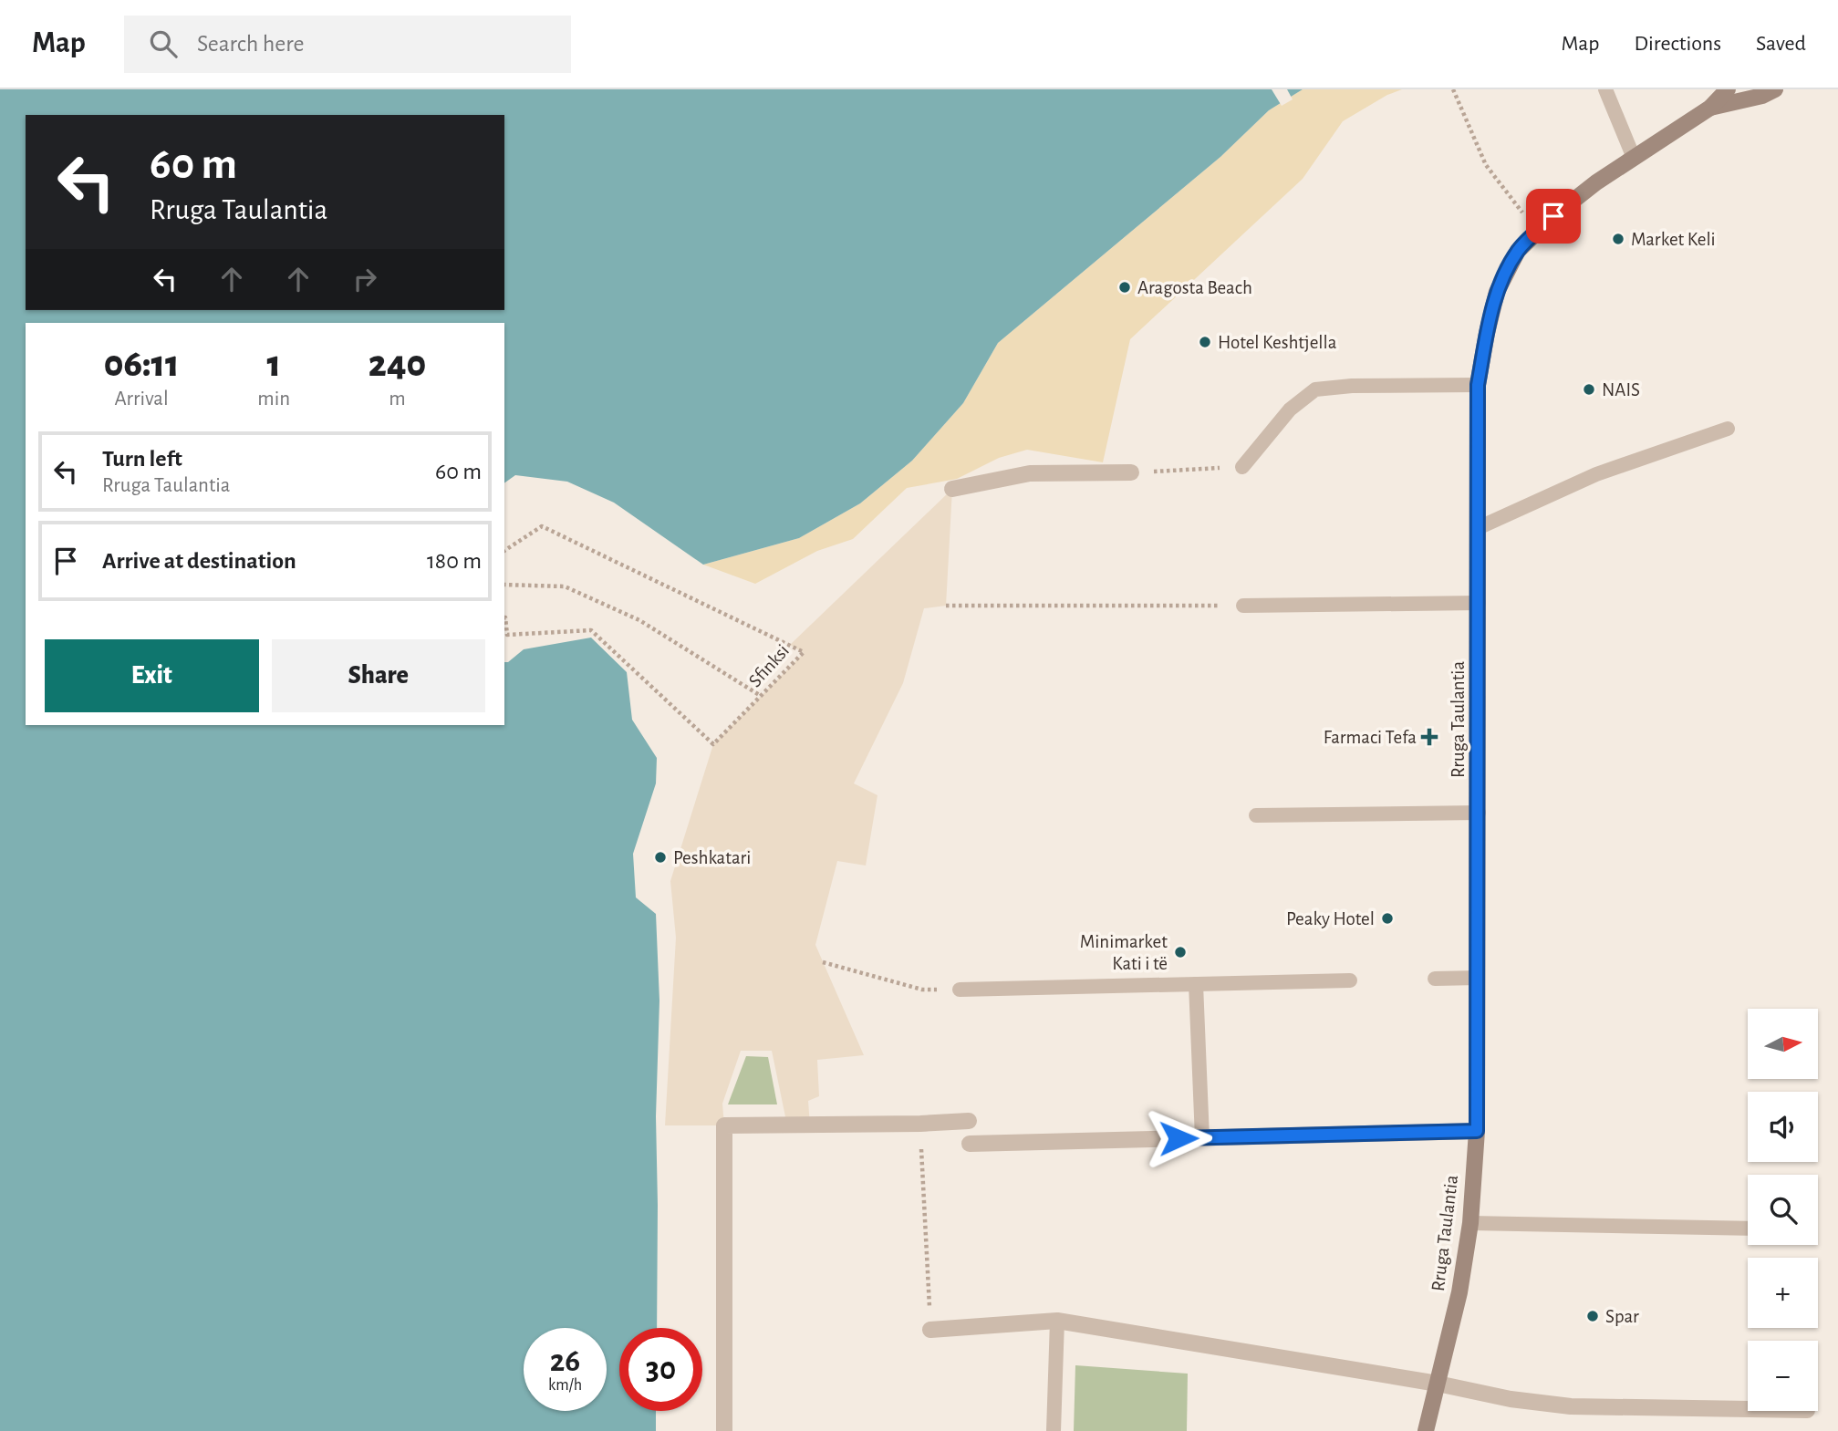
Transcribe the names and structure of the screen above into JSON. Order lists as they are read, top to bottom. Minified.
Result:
{"streets":{"main road":["Rruga Taulantia"],"path":["Sfinksi"]},"places":{"other":["Market Keli","Aragosta Beach","Hotel Keshtjella","NAIS","Peshkatari","Peaky Hotel","Minimarket Kati i të","Spar"],"health":["Farmaci Tefa"]},"north":"right","page":{"header":"Map","search":"Search here","nav":["Map","Directions","Saved"],"turn":["60 m","Rruga Taulantia"],"eta":["06:11","Arrival","1","min","240","m"],"list":[{"name":"Turn left","note":"Rruga Taulantia","value":"60 m"},{"name":"Arrive at destination","value":"180 m"}],"buttons":["Exit","Share"],"map_buttons":["+","−"],"speed":"26 km/h","limit":"30"}}
